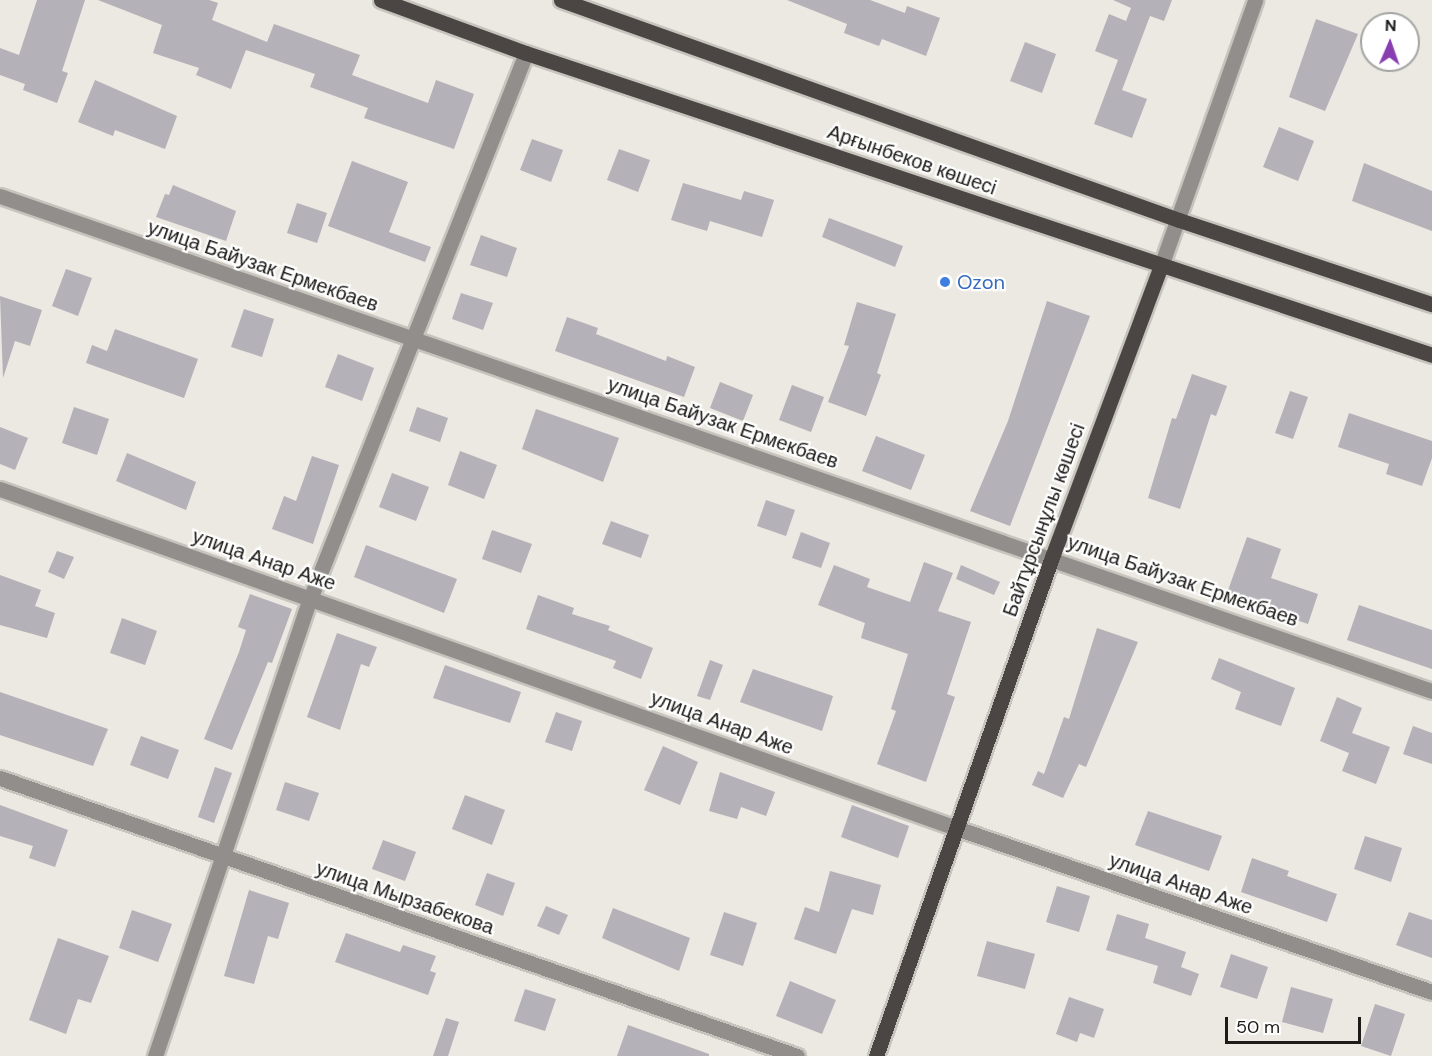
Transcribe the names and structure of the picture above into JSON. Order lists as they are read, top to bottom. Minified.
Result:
{"streets":{"main road":["Арғынбеков көшесі","Байтұрсынұлы көшесі"],"street":["улица Байузак Ермекбаев","улица Анар Аже","улица Мырзабекова"]},"crossings":[["Арғынбеков көшесі","Байтұрсынұлы көшесі"],["улица Байузак Ермекбаев","Байтұрсынұлы көшесі"],["Байтұрсынұлы көшесі","улица Анар Аже"]],"places":["Ozon"],"scale_bar":"50 m","north":"top"}
